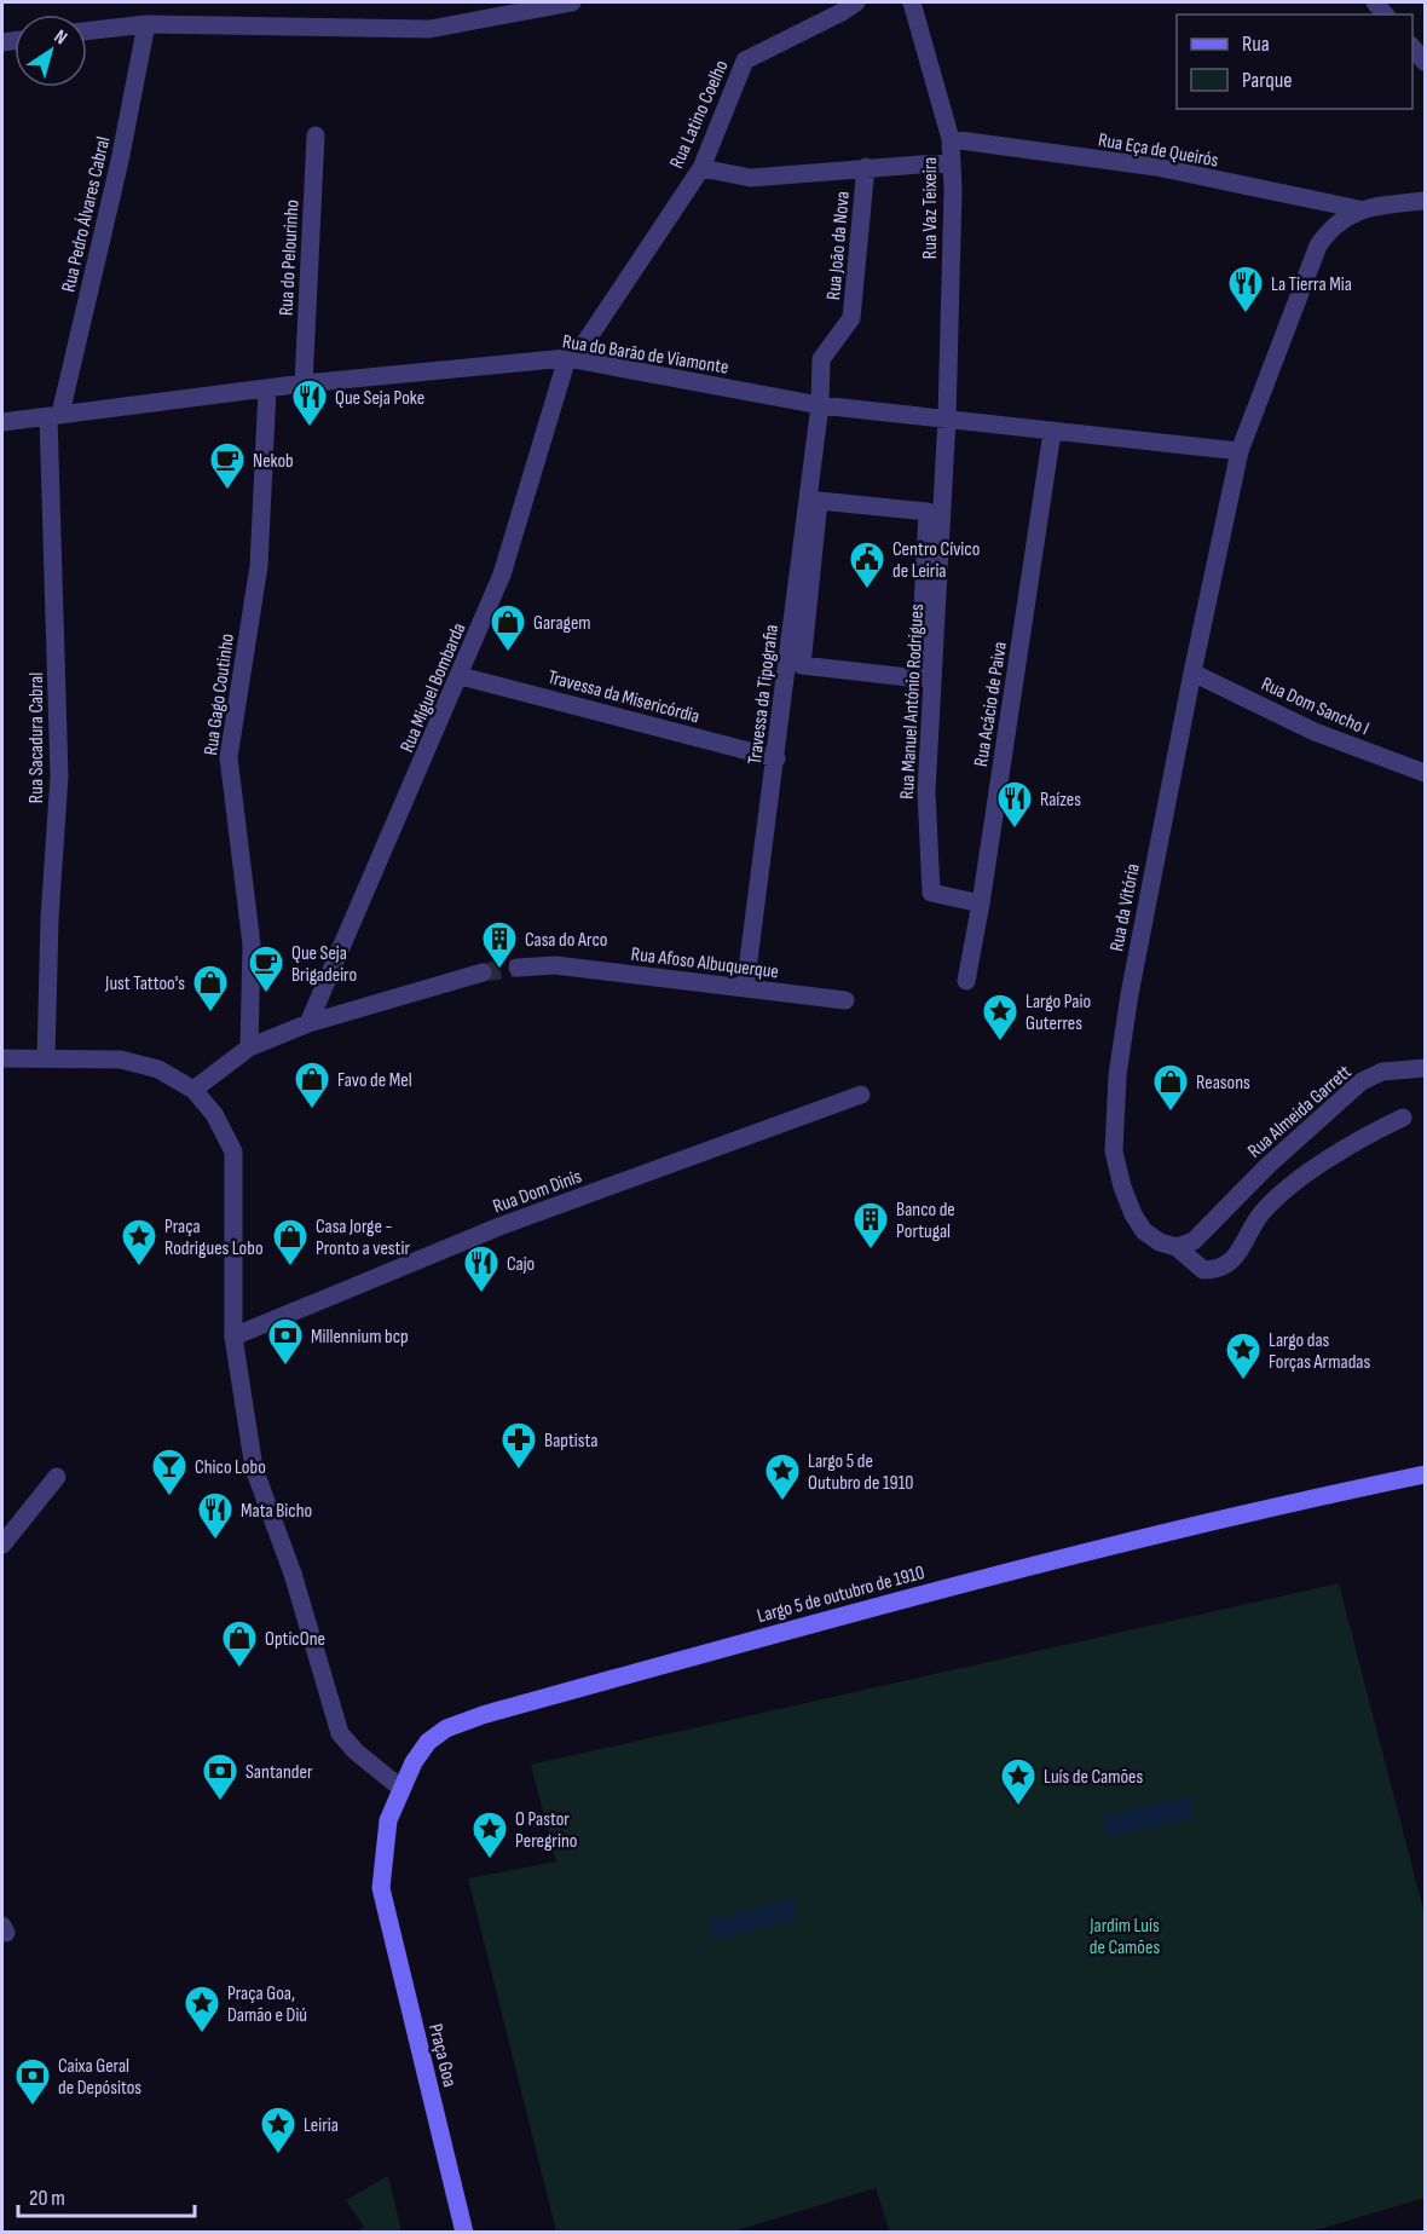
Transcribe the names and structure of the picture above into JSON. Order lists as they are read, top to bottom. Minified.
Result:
{"streets":{"main road":["Largo 5 de outubro de 1910","Praça Goa"],"street":["Rua Latino Coelho","Rua Eça de Queirós","Rua Vaz Teixeira","Rua Pedro Álvares Cabral","Rua João da Nova","Rua do Pelourinho","Rua do Barão de Viamonte","Rua Miguel Bombarda","Rua Gago Coutinho","Travessa da Tipografia","Travessa da Misericórdia","Rua Manuel António Rodrigues","Rua Acácio de Paiva","Rua Dom Sancho I","Rua Sacadura Cabral","Rua da Vitória","Rua Afoso Albuquerque","Rua Almeida Garrett","Rua Dom Dinis"]},"crossings":[["Rua Latino Coelho","Rua do Barão de Viamonte"],["Rua Latino Coelho","Rua Miguel Bombarda"],["Rua Eça de Queirós","Rua Vaz Teixeira"],["Rua Eça de Queirós","Rua da Vitória"],["Rua Vaz Teixeira","Rua do Barão de Viamonte"],["Rua Vaz Teixeira","Rua Manuel António Rodrigues"],["Rua Pedro Álvares Cabral","Rua do Barão de Viamonte"],["Rua Pedro Álvares Cabral","Rua Sacadura Cabral"],["Rua João da Nova","Rua do Barão de Viamonte"],["Rua João da Nova","Travessa da Tipografia"],["Rua do Pelourinho","Rua do Barão de Viamonte"],["Rua do Barão de Viamonte","Rua Miguel Bombarda"],["Rua do Barão de Viamonte","Rua Gago Coutinho"],["Rua do Barão de Viamonte","Travessa da Tipografia"],["Rua do Barão de Viamonte","Rua Manuel António Rodrigues"],["Rua do Barão de Viamonte","Rua Acácio de Paiva"],["Rua do Barão de Viamonte","Rua Sacadura Cabral"],["Rua do Barão de Viamonte","Rua da Vitória"],["Rua Miguel Bombarda","Travessa da Misericórdia"],["Travessa da Tipografia","Travessa da Misericórdia"],["Travessa da Tipografia","Rua Afoso Albuquerque"],["Rua Manuel António Rodrigues","Rua Acácio de Paiva"],["Rua Dom Sancho I","Rua da Vitória"],["Rua da Vitória","Rua Almeida Garrett"],["Largo 5 de outubro de 1910","Praça Goa"]],"parks":["Jardim Luís de Camões"],"places":{"restaurant":["La Tierra Mia","Que Seja Poke","Raízes","Cajo","Mata Bicho"],"cafe":["Nekob","Que Seja Brigadeiro"],"public building":["Centro Cívico de Leiria"],"shop":["Garagem","Just Tattoo's","Favo de Mel","Reasons","Casa Jorge - Pronto a vestir","OpticOne"],"building":["Casa do Arco","Banco de Portugal"],"place":["Largo Paio Guterres","Praça Rodrigues Lobo","Largo das Forças Armadas","Largo 5 de Outubro de 1910","Luís de Camões","O Pastor Peregrino","Praça Goa, Damão e Diú","Leiria"],"bank":["Millennium bcp","Santander","Caixa Geral de Depósitos"],"pharmacy":["Baptista"],"bar":["Chico Lobo"]},"legend":["Rua","Parque"],"scale_bar":"20 m","north":"top right"}
